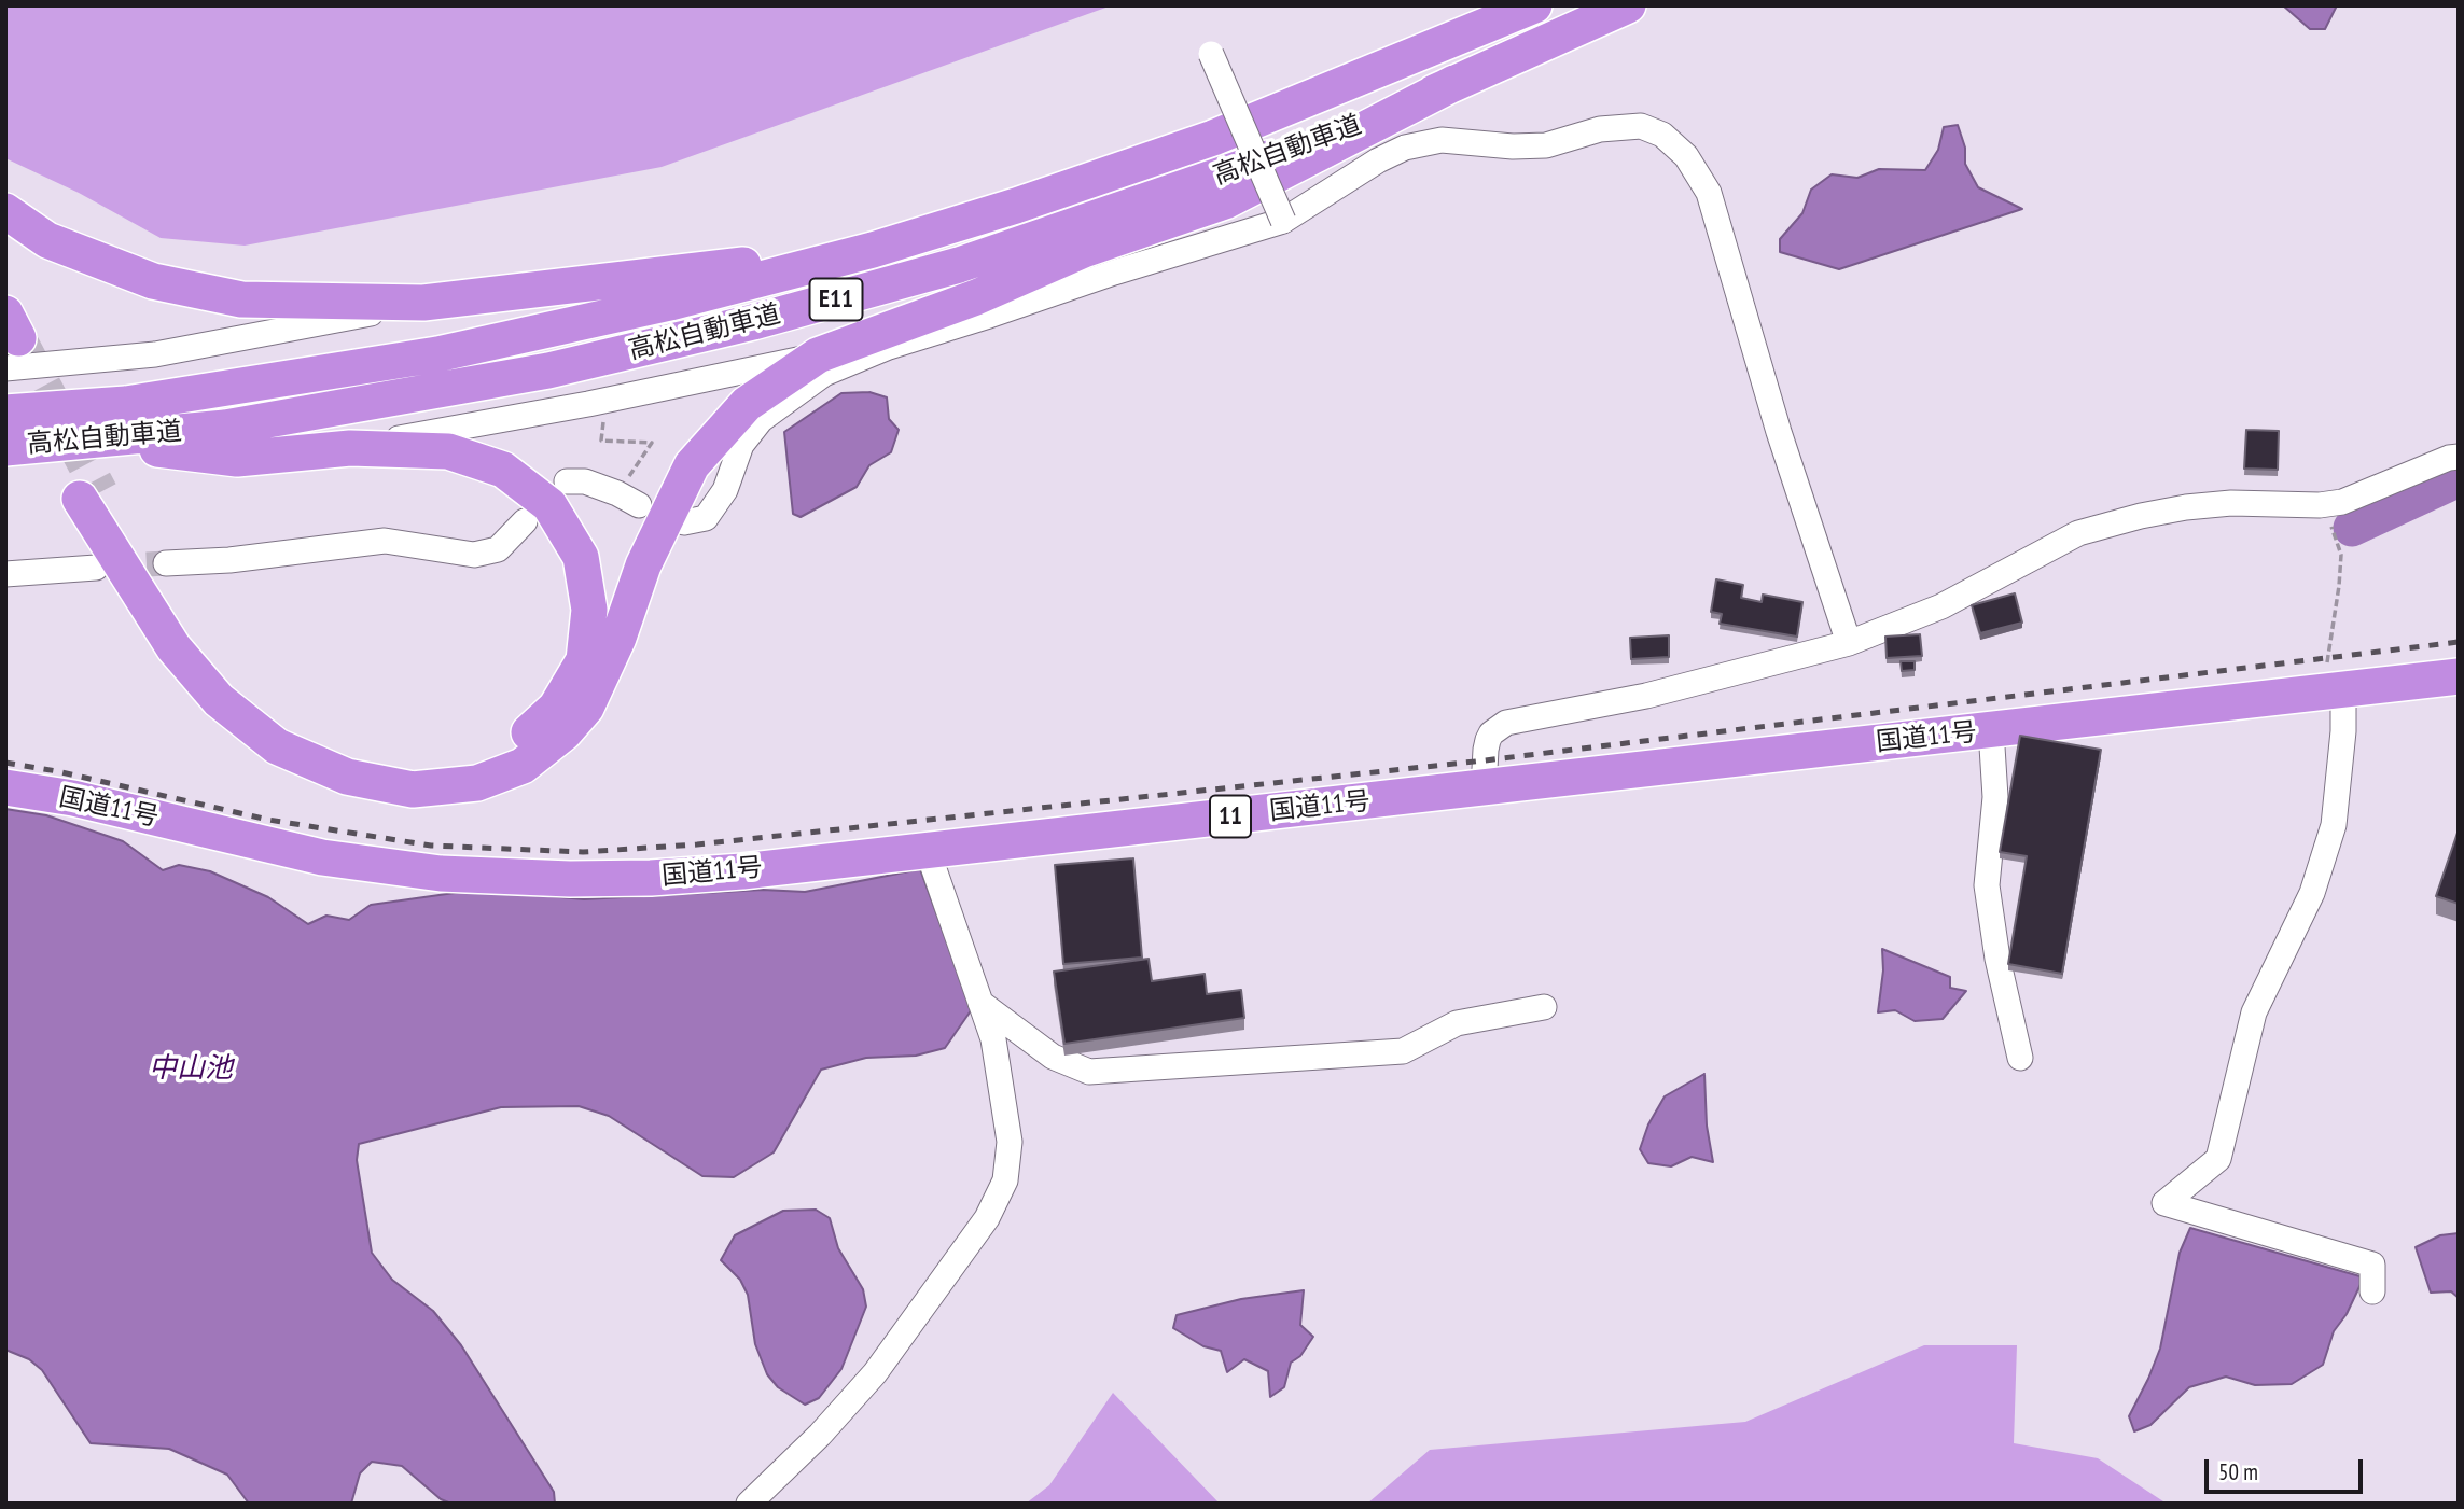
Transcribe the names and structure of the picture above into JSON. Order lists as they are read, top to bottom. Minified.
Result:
{"streets":{"highway":["高松自動車道","E11","国道11号","11"]},"water":["中山池"],"scale_bar":"50 m"}
